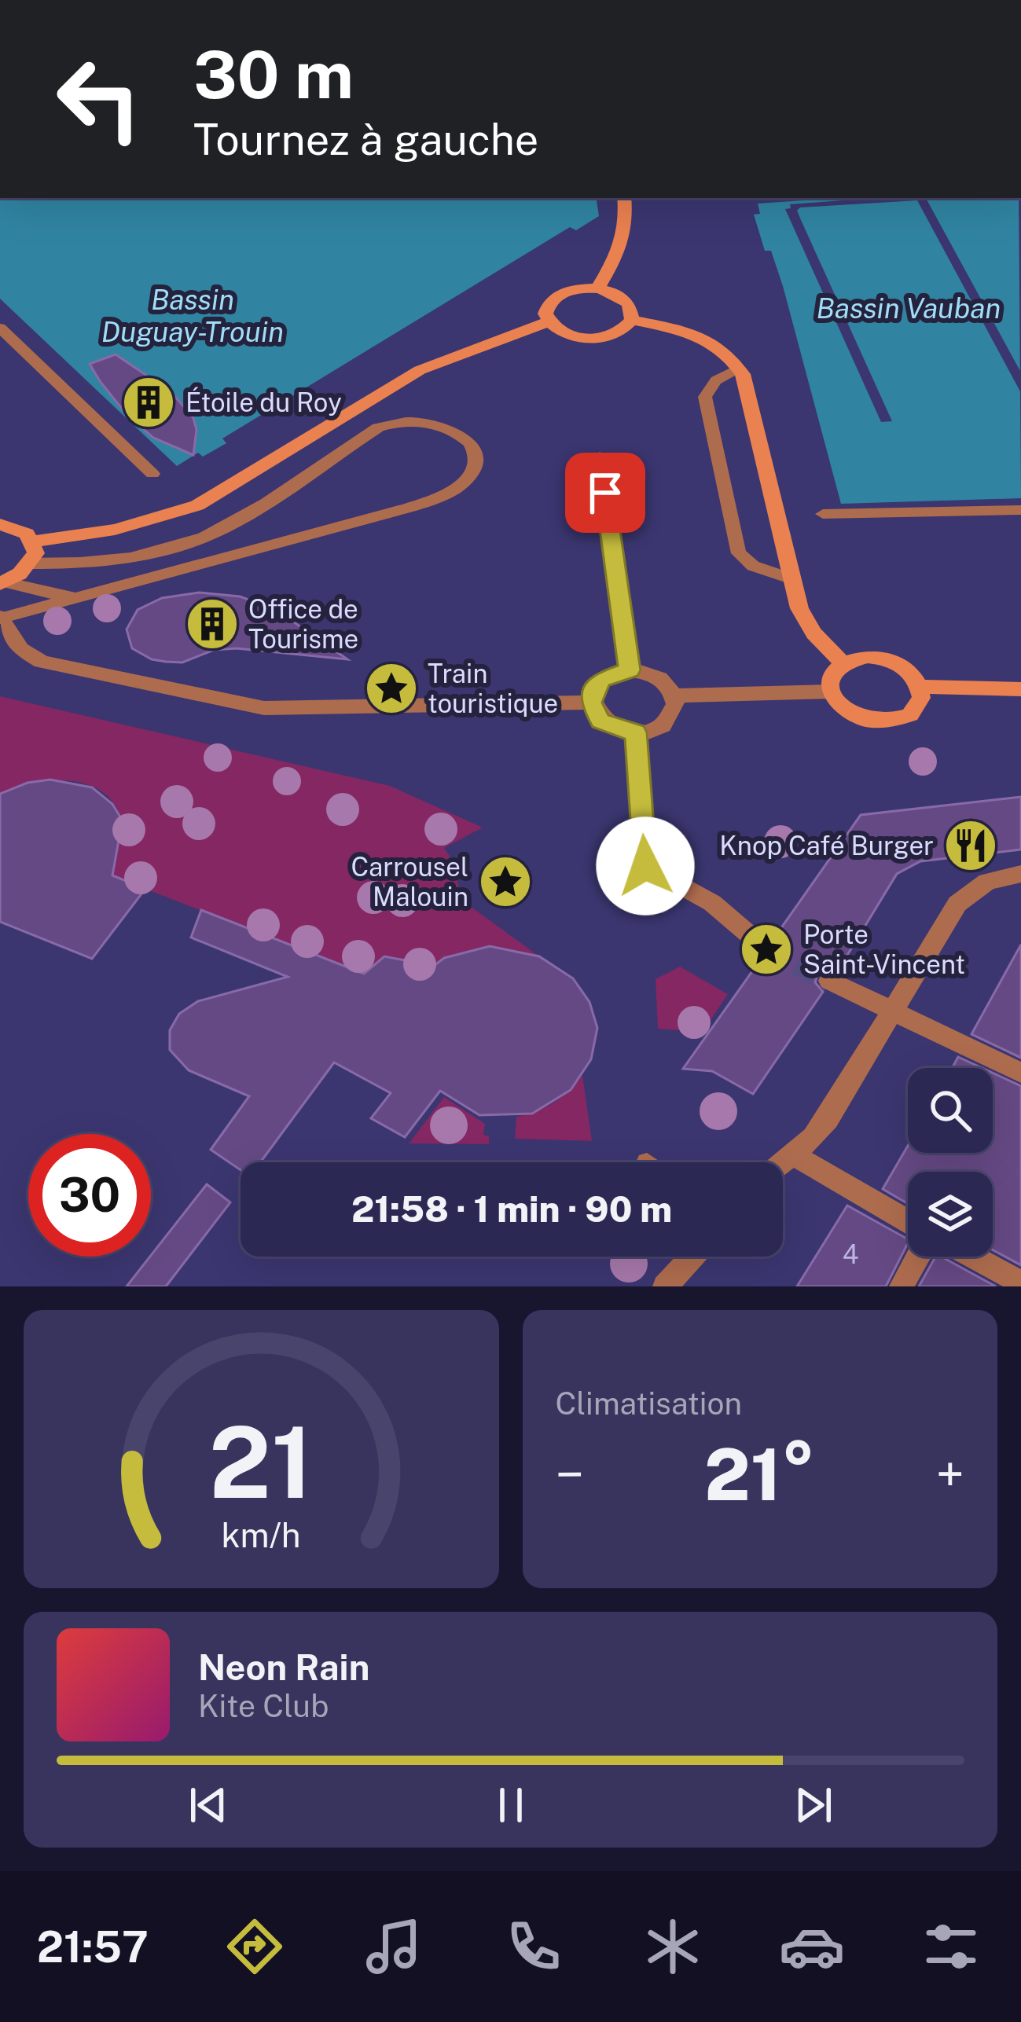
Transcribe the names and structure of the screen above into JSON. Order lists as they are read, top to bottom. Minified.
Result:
{"water":["Bassin Duguay-Trouin","Bassin Vauban"],"places":{"building":["Étoile du Roy","Office de Tourisme"],"place":["Train touristique","Carrousel Malouin","Porte Saint-Vincent"],"restaurant":["Knop Café Burger"]},"house_numbers":["4"],"page":{"turn":["30 m","Tournez à gauche"],"limit":"30","trip":"21:58 · 1 min · 90 m","tile":"Climatisation","heat":["−","21°","+"],"song":["Neon Rain","Kite Club"],"tabs":"21:57","gauge":["21","km/h"]}}
